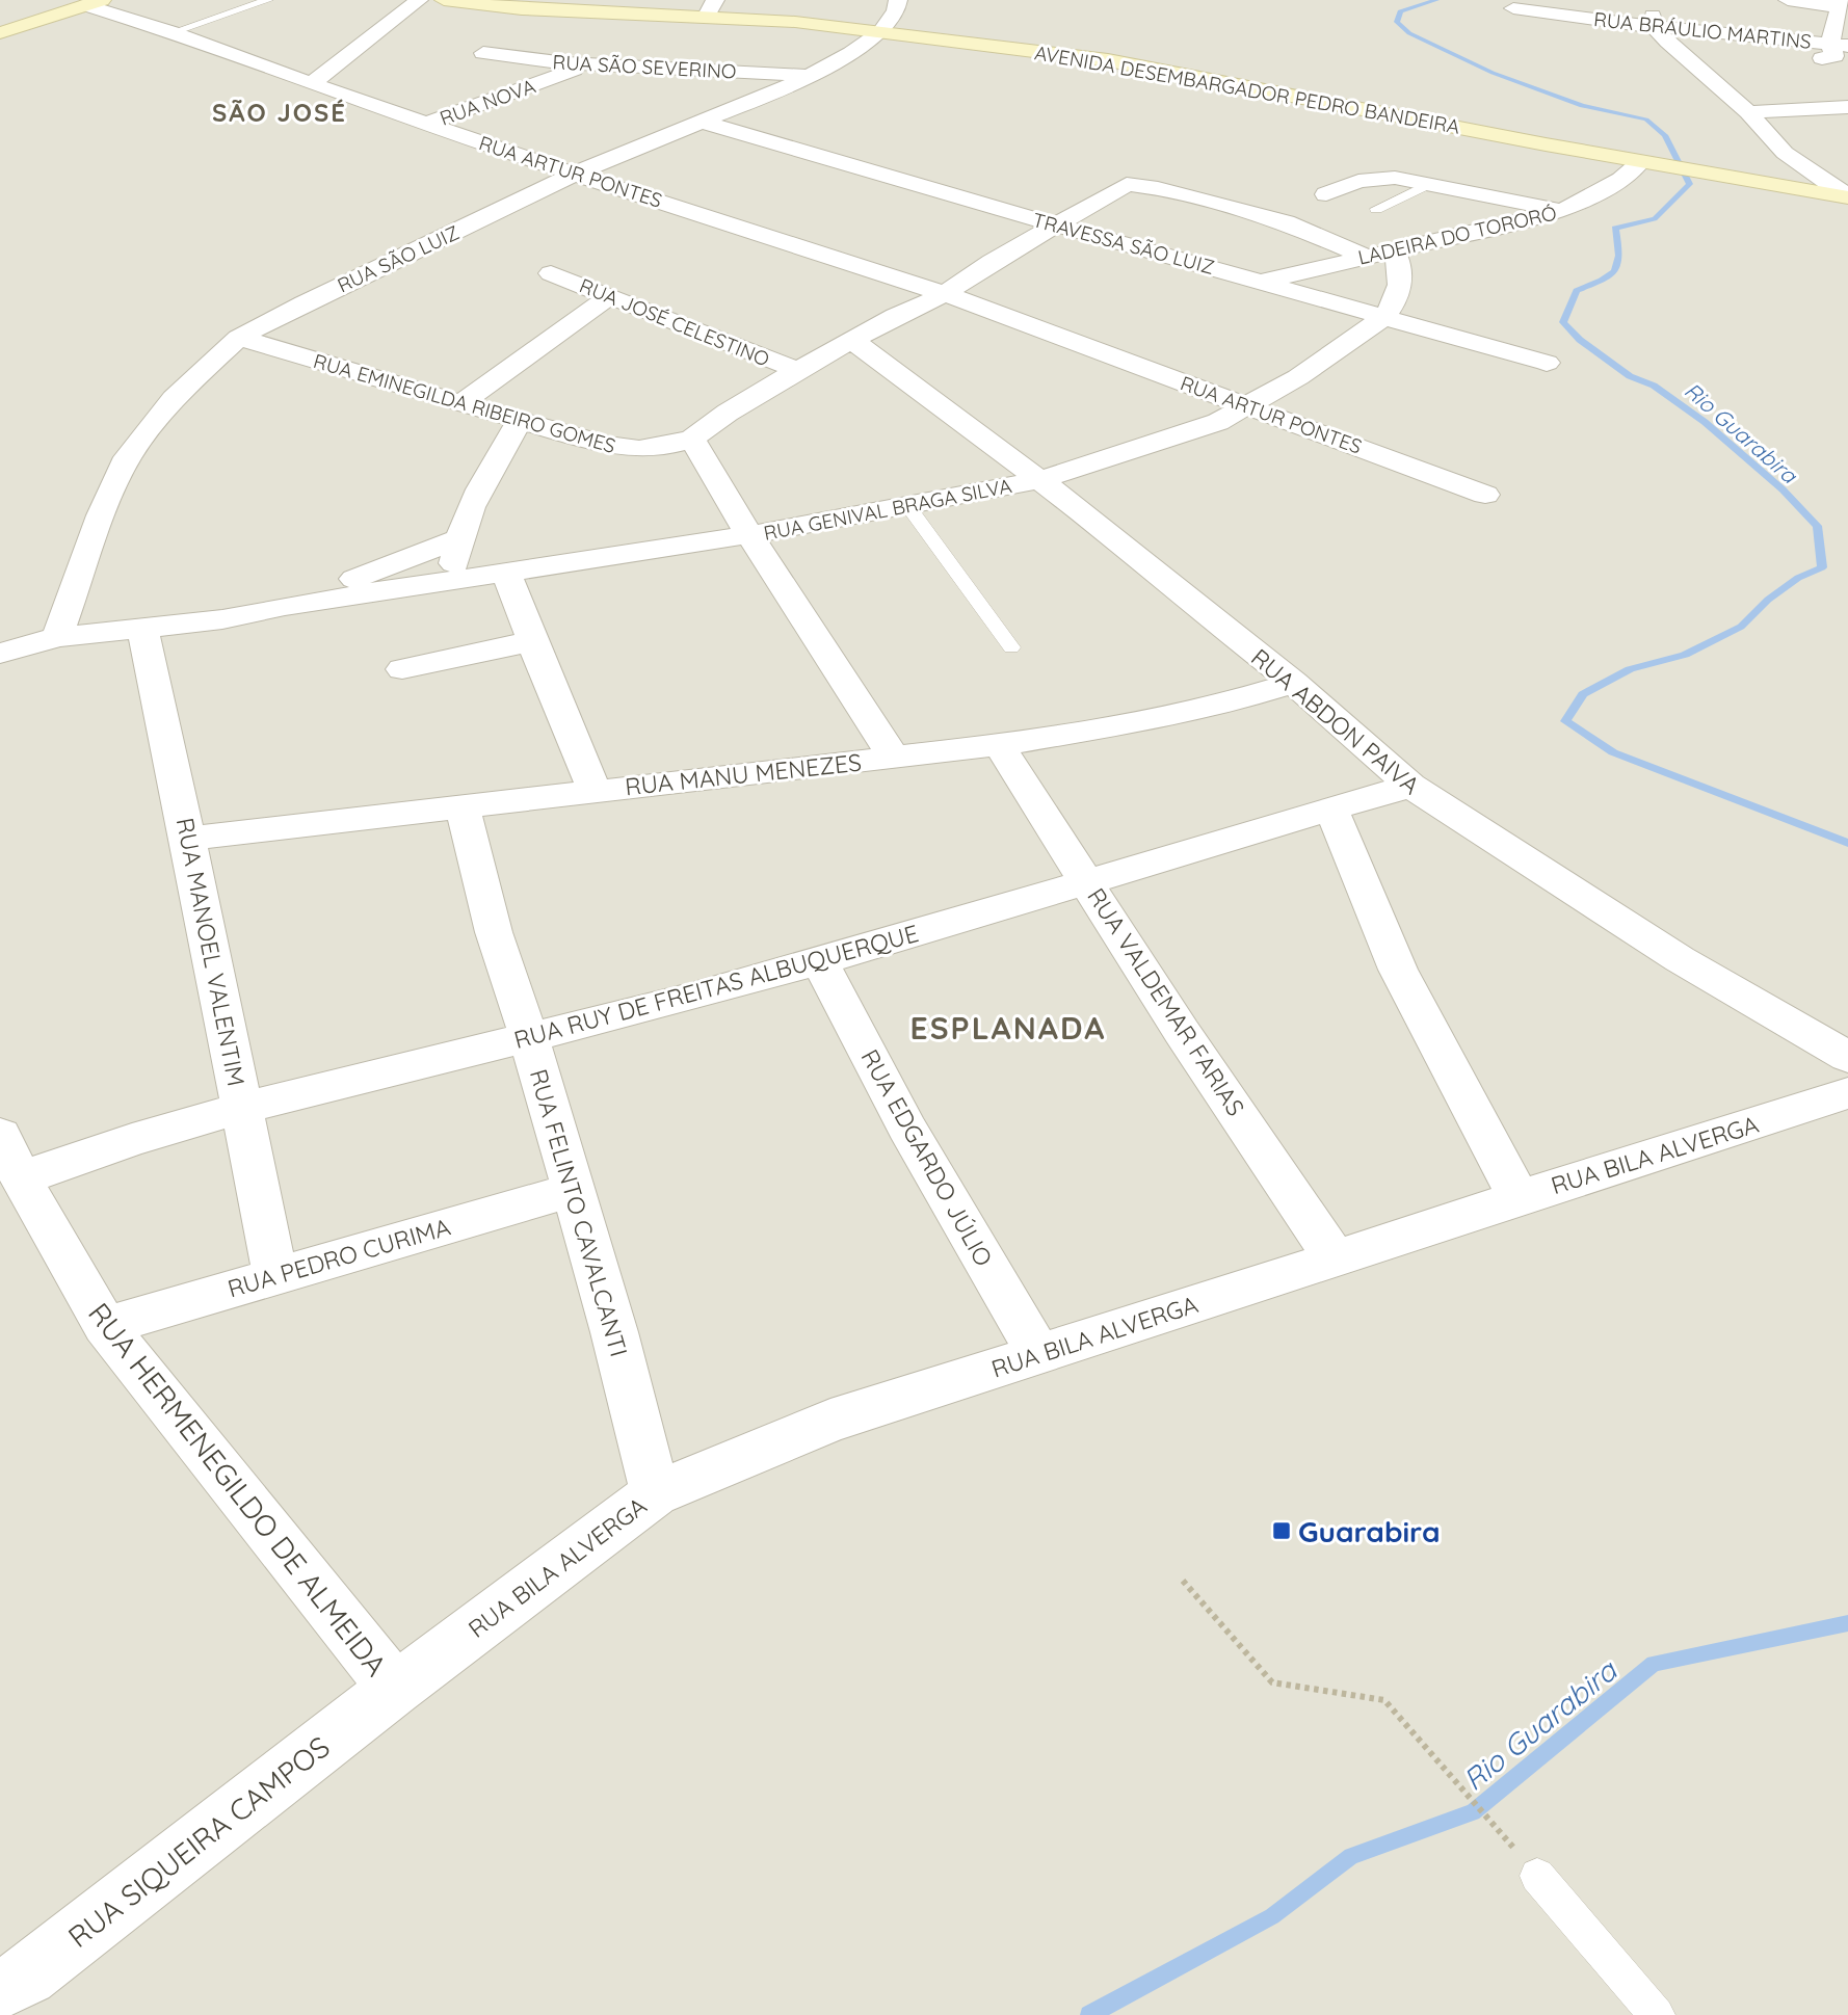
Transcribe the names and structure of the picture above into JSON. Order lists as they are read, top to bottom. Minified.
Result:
{"streets":{"main road":["AVENIDA DESEMBARGADOR PEDRO BANDEIRA"],"street":["RUA BRÁULIO MARTINS","RUA SÃO SEVERINO","RUA NOVA","RUA ARTUR PONTES","LADEIRA DO TORORÓ","TRAVESSA SÃO LUIZ","RUA SÃO LUIZ","RUA JOSÉ CELESTINO","RUA EMINEGILDA RIBEIRO GOMES","RUA GENIVAL BRAGA SILVA","RUA ABDON PAIVA","RUA MANU MENEZES","RUA MANOEL VALENTIM","RUA RUY DE FREITAS ALBUQUERQUE","RUA VALDEMAR FARIAS","RUA BILA ALVERGA","RUA EDGARDO JÚLIO","RUA FELINTO CAVALCANTI","RUA PEDRO CURIMA","RUA HERMENEGILDO DE ALMEIDA","RUA SIQUEIRA CAMPOS"]},"crossings":[["RUA SÃO SEVERINO","RUA NOVA"],["RUA SÃO SEVERINO","RUA SÃO LUIZ"],["AVENIDA DESEMBARGADOR PEDRO BANDEIRA","LADEIRA DO TORORÓ"],["AVENIDA DESEMBARGADOR PEDRO BANDEIRA","RUA SÃO LUIZ"],["RUA NOVA","RUA ARTUR PONTES"],["RUA ARTUR PONTES","RUA SÃO LUIZ"],["RUA ARTUR PONTES","RUA GENIVAL BRAGA SILVA"],["LADEIRA DO TORORÓ","TRAVESSA SÃO LUIZ"],["TRAVESSA SÃO LUIZ","RUA SÃO LUIZ"],["TRAVESSA SÃO LUIZ","RUA GENIVAL BRAGA SILVA"],["RUA SÃO LUIZ","RUA EMINEGILDA RIBEIRO GOMES"],["RUA SÃO LUIZ","RUA GENIVAL BRAGA SILVA"],["RUA GENIVAL BRAGA SILVA","RUA ABDON PAIVA"],["RUA GENIVAL BRAGA SILVA","RUA MANOEL VALENTIM"],["RUA ABDON PAIVA","RUA MANU MENEZES"],["RUA ABDON PAIVA","RUA RUY DE FREITAS ALBUQUERQUE"],["RUA MANU MENEZES","RUA MANOEL VALENTIM"],["RUA MANU MENEZES","RUA VALDEMAR FARIAS"],["RUA MANU MENEZES","RUA FELINTO CAVALCANTI"],["RUA MANOEL VALENTIM","RUA RUY DE FREITAS ALBUQUERQUE"],["RUA MANOEL VALENTIM","RUA PEDRO CURIMA"],["RUA RUY DE FREITAS ALBUQUERQUE","RUA VALDEMAR FARIAS"],["RUA RUY DE FREITAS ALBUQUERQUE","RUA EDGARDO JÚLIO"],["RUA RUY DE FREITAS ALBUQUERQUE","RUA FELINTO CAVALCANTI"],["RUA RUY DE FREITAS ALBUQUERQUE","RUA HERMENEGILDO DE ALMEIDA"],["RUA VALDEMAR FARIAS","RUA BILA ALVERGA"],["RUA BILA ALVERGA","RUA EDGARDO JÚLIO"],["RUA BILA ALVERGA","RUA FELINTO CAVALCANTI"],["RUA BILA ALVERGA","RUA HERMENEGILDO DE ALMEIDA"],["RUA BILA ALVERGA","RUA SIQUEIRA CAMPOS"],["RUA FELINTO CAVALCANTI","RUA PEDRO CURIMA"],["RUA PEDRO CURIMA","RUA HERMENEGILDO DE ALMEIDA"],["RUA HERMENEGILDO DE ALMEIDA","RUA SIQUEIRA CAMPOS"]],"districts":["SÃO JOSÉ","ESPLANADA"],"water":["Rio Guarabira"],"places":{"transit":["Guarabira"]}}
